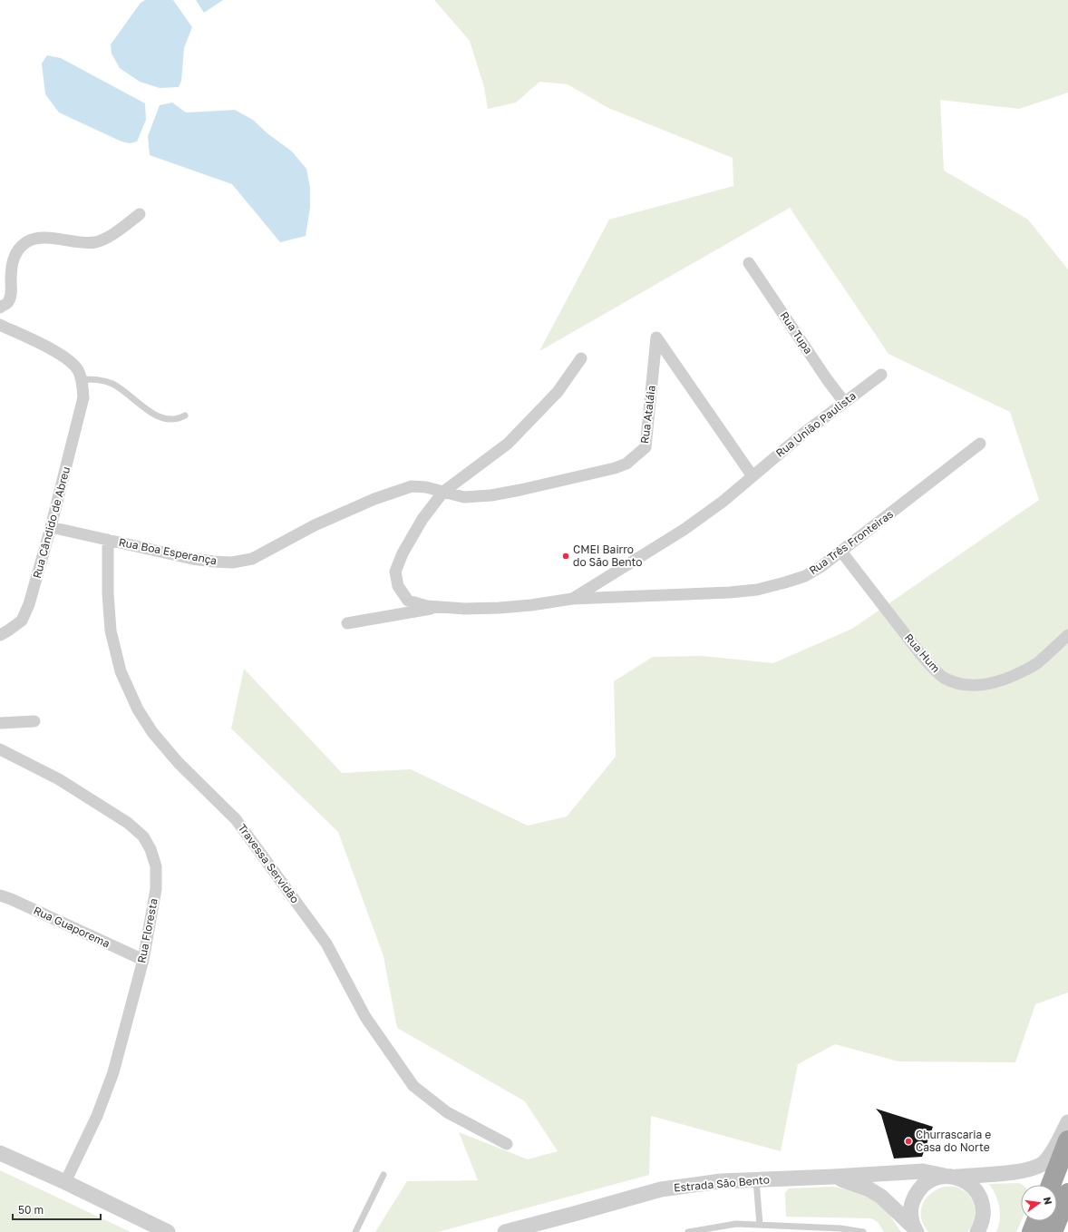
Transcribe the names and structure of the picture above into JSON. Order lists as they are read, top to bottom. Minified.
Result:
{"streets":{"street":["Rua Tupa","Rua Ataláia","Rua União Paulista","Rua Cândido de Abreu","Rua Três Fronteiras","Rua Boa Esperança","Rua Hum","Travessa Servidão","Rua Guaporema","Rua Floresta","Estrada São Bento"]},"crossings":[["Rua Tupa","Rua União Paulista"],["Rua Ataláia","Rua União Paulista"],["Rua Ataláia","Rua Três Fronteiras"],["Rua Ataláia","Rua Boa Esperança"],["Rua União Paulista","Rua Três Fronteiras"],["Rua Cândido de Abreu","Rua Boa Esperança"],["Rua Três Fronteiras","Rua Boa Esperança"],["Rua Três Fronteiras","Rua Hum"],["Rua Boa Esperança","Travessa Servidão"],["Rua Guaporema","Rua Floresta"]],"places":["CMEI Bairro do São Bento","Churrascaria e Casa do Norte"],"scale_bar":"50 m","north":"right"}
